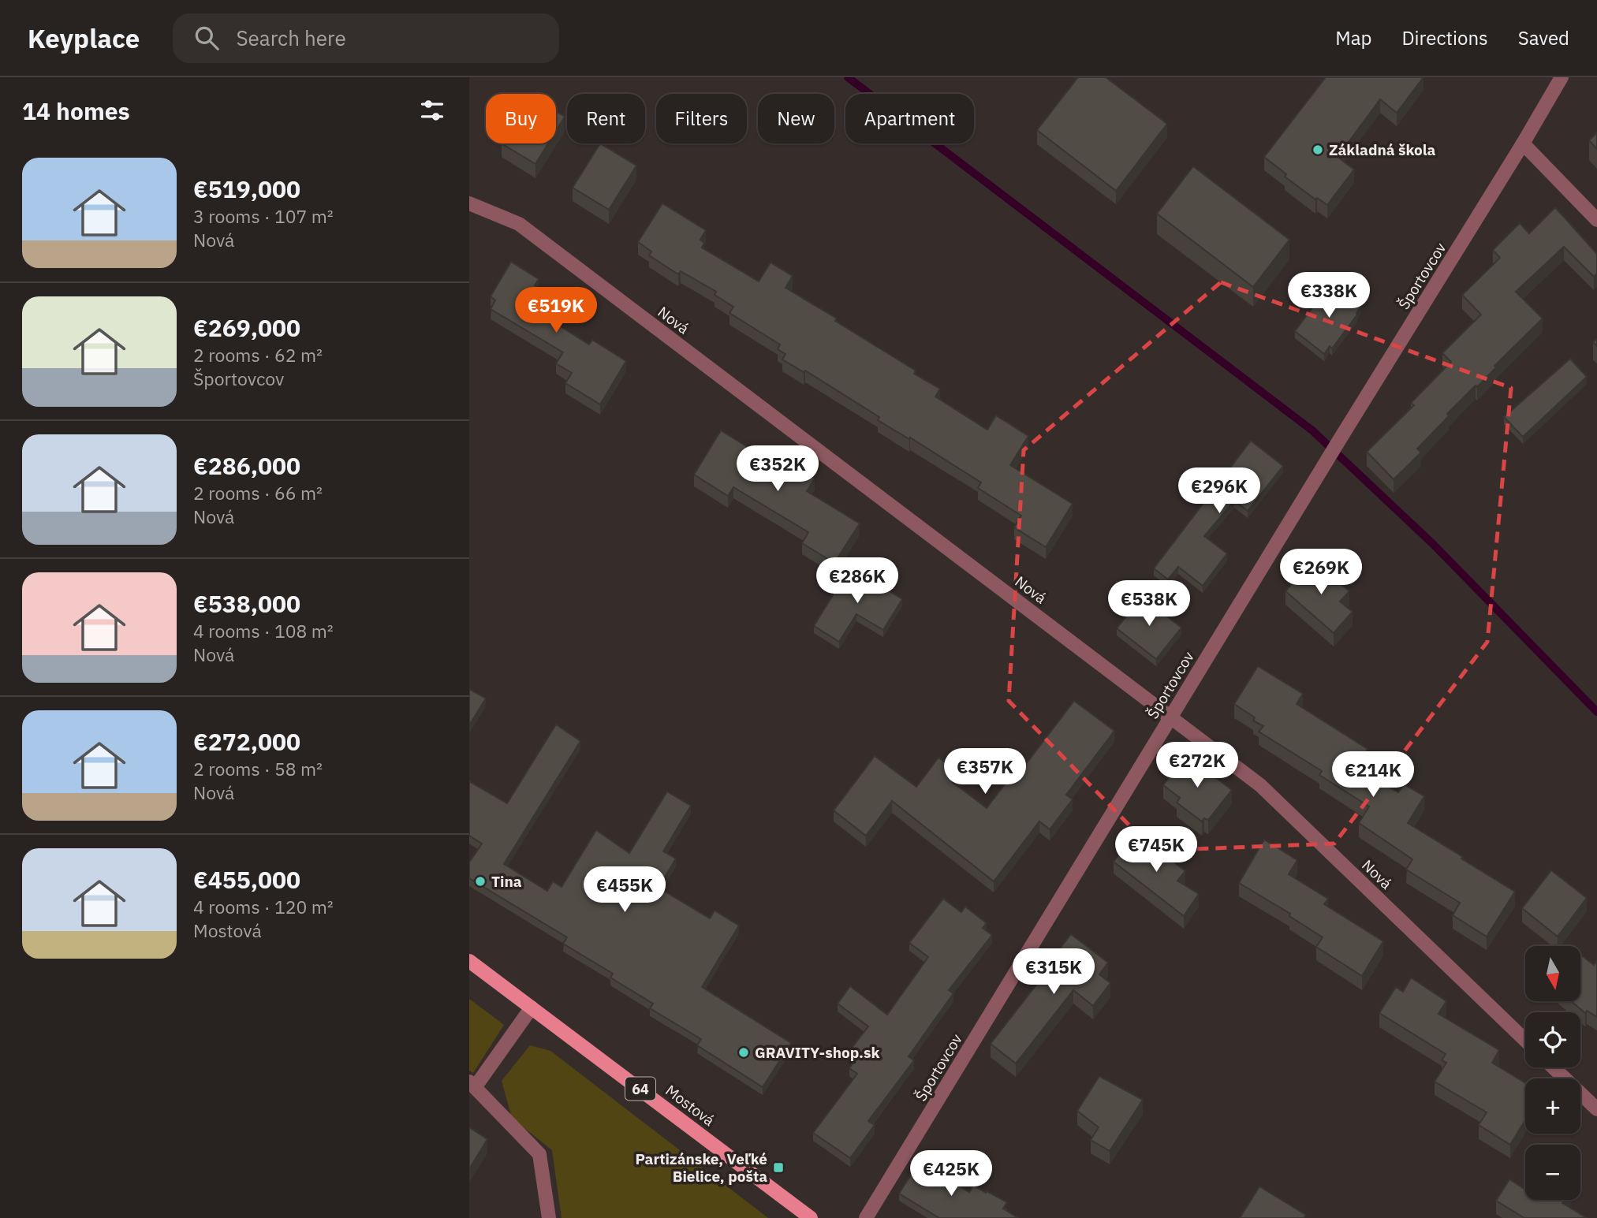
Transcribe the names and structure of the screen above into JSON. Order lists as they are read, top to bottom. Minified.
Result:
{"streets":{"main road":["64","Mostová"],"street":["Športovcov","Nová"]},"crossings":[["Športovcov","Nová"]],"places":{"other":["Základná škola","Tina","GRAVITY-shop.sk"],"transit":["Partizánske, Veľké Bielice, pošta"]},"north":"bottom","page":{"header":"Keyplace","search":"Search here","nav":["Map","Directions","Saved"],"heading":"14 homes","chip":["Buy","Rent","Filters","New","Apartment"],"list":[{"name":"€519,000","note":"3 rooms · 107 m² · Nová"},{"name":"€269,000","note":"2 rooms · 62 m² · Športovcov"},{"name":"€286,000","note":"2 rooms · 66 m² · Nová"},{"name":"€538,000","note":"4 rooms · 108 m² · Nová"},{"name":"€272,000","note":"2 rooms · 58 m² · Nová"},{"name":"€455,000","note":"4 rooms · 120 m² · Mostová"}],"price":["€338K","€519K","€352K","€296K","€269K","€286K","€538K","€272K","€357K","€214K","€745K","€455K","€315K","€425K"],"map_buttons":["+","−"]}}
